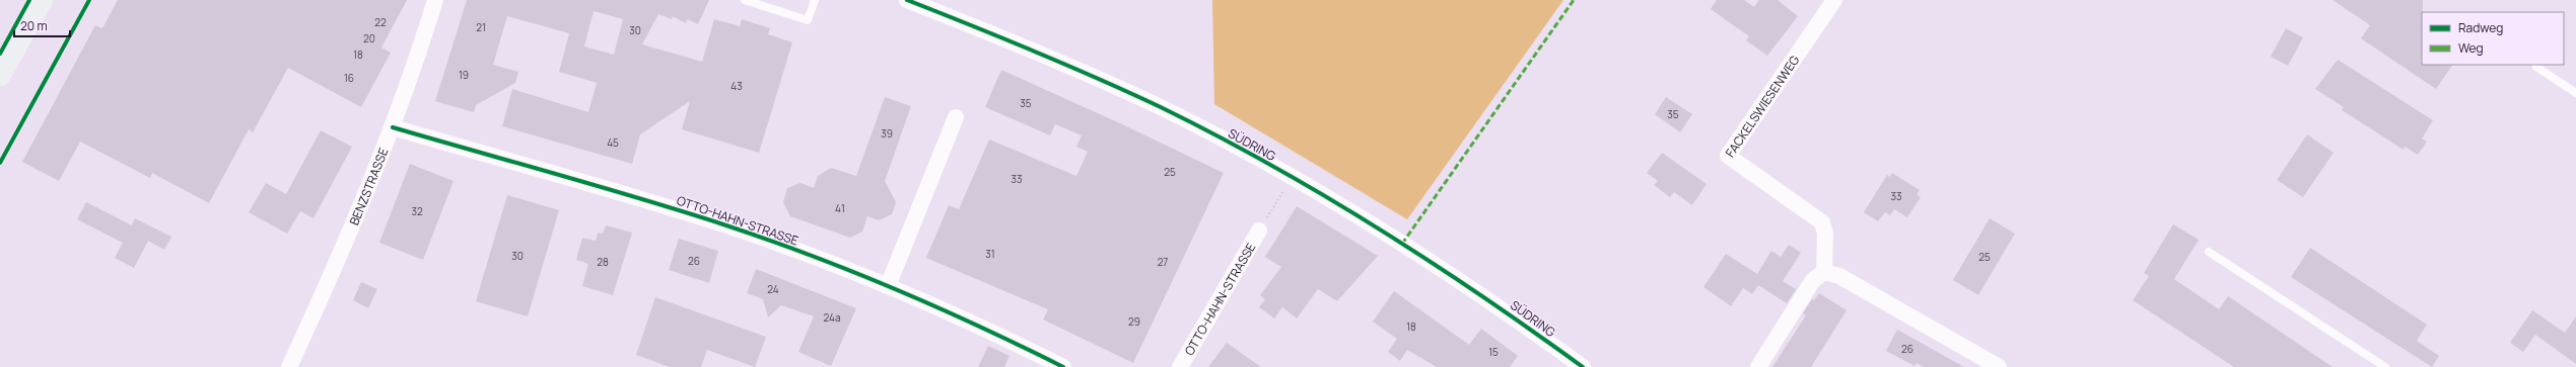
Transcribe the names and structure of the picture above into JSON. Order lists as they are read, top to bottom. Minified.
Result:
{"streets":{"street":["FACKELSWIESENWEG","SÜDRING","BENZSTRASSE","OTTO-HAHN-STRASSE"]},"crossings":[["BENZSTRASSE","OTTO-HAHN-STRASSE"]],"house_numbers":["22","21","30","20","18","19","16","43","35","35","39","45","25","33","33","41","32","31","30","25","26","28","27","24","24a","29","18","26","15"],"legend":["Radweg","Weg"],"scale_bar":"20 m"}
